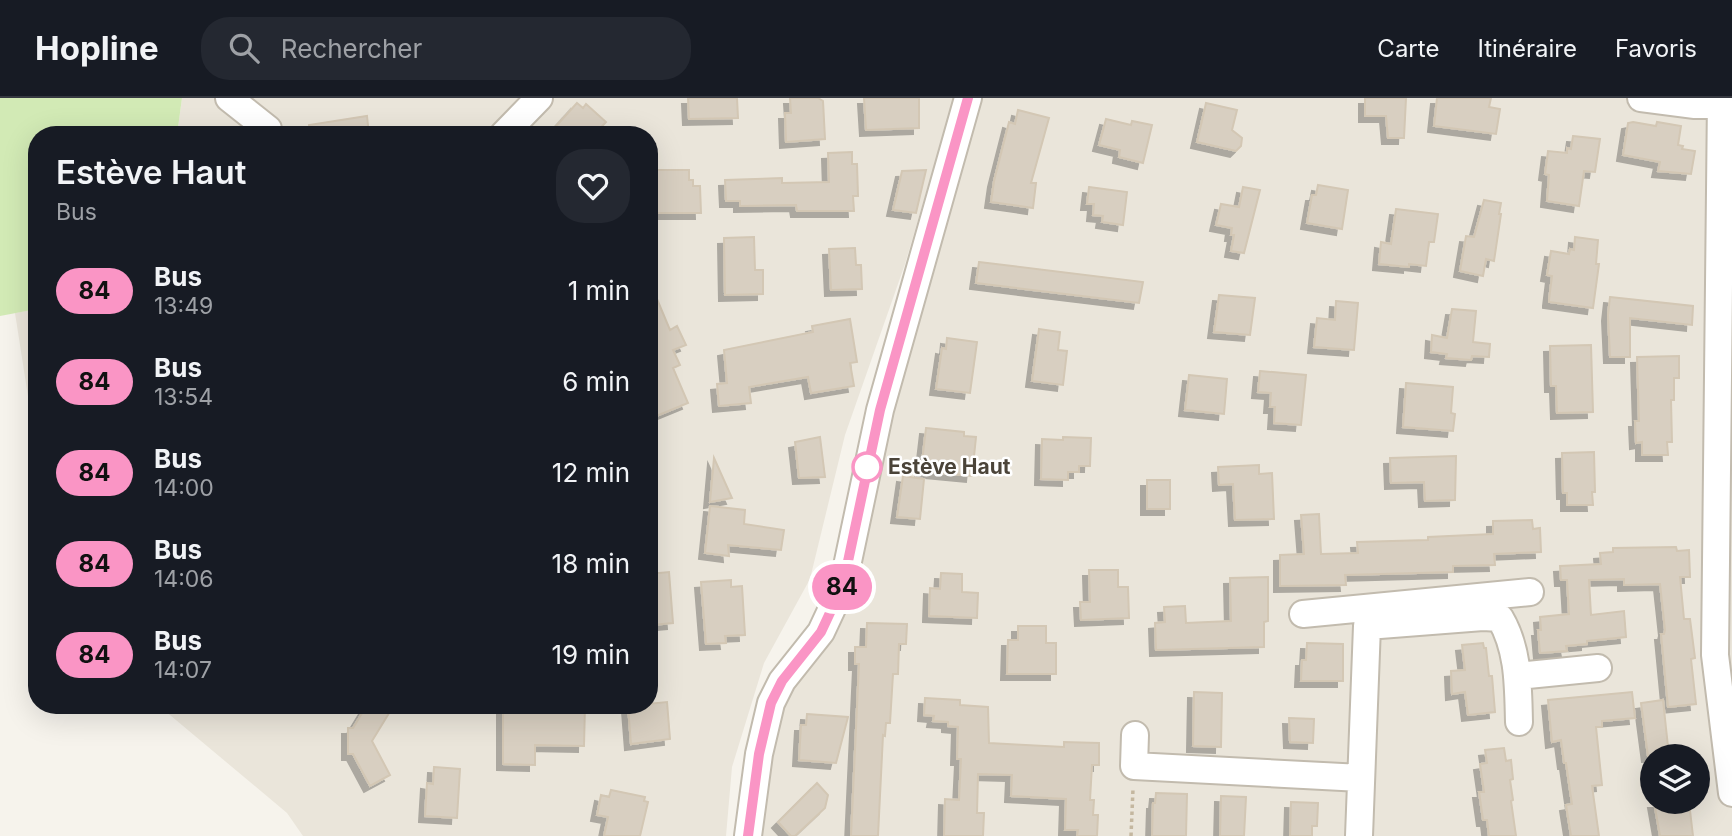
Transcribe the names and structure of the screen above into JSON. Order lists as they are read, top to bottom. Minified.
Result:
{"places":["Estève Haut"],"lines":["bus line 84"],"page":{"header":"Hopline","search":"Rechercher","nav":["Carte","Itinéraire","Favoris"],"on_map":"84","heading":["Estève Haut","Bus"],"list":[{"mark":"84","name":"Bus","note":"13:49","value":"1 min"},{"mark":"84","name":"Bus","note":"13:54","value":"6 min"},{"mark":"84","name":"Bus","note":"14:00","value":"12 min"},{"mark":"84","name":"Bus","note":"14:06","value":"18 min"},{"mark":"84","name":"Bus","note":"14:07","value":"19 min"}]}}
